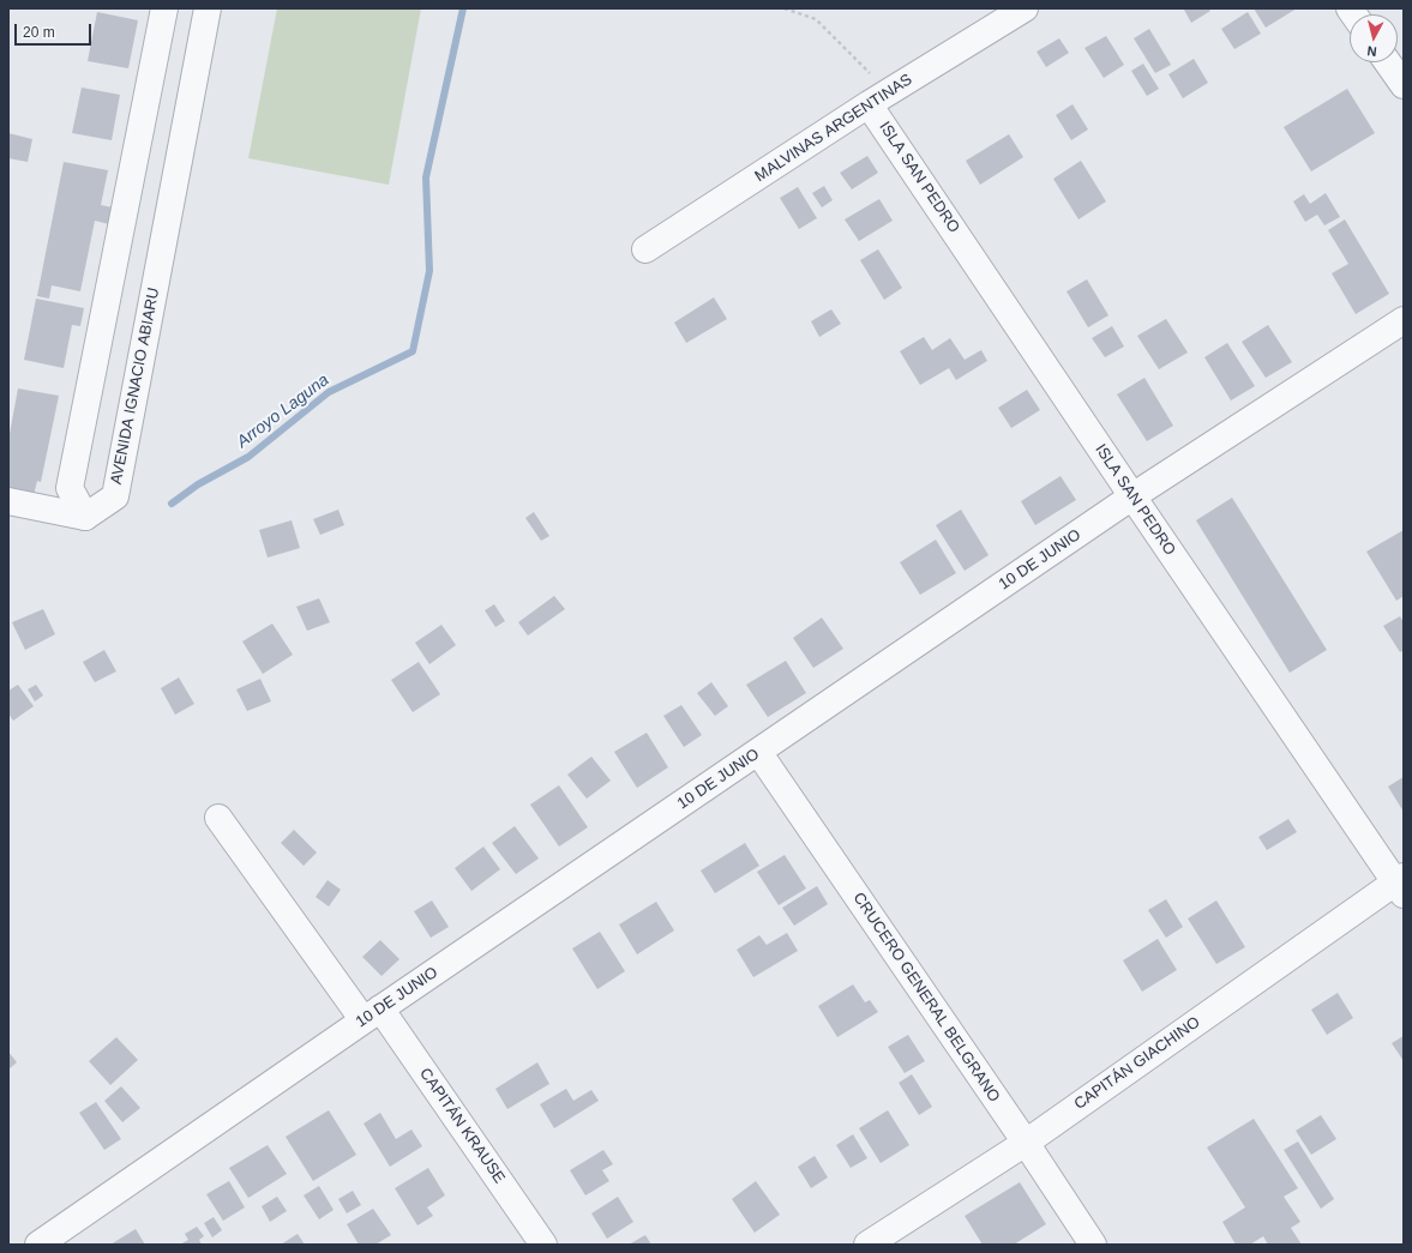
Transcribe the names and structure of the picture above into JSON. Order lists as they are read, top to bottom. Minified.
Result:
{"streets":{"street":["MALVINAS ARGENTINAS","ISLA SAN PEDRO","AVENIDA IGNACIO ABIARU","10 DE JUNIO","CRUCERO GENERAL BELGRANO","CAPITÁN GIACHINO","CAPITÁN KRAUSE"]},"crossings":[["MALVINAS ARGENTINAS","ISLA SAN PEDRO"],["ISLA SAN PEDRO","10 DE JUNIO"],["ISLA SAN PEDRO","CAPITÁN GIACHINO"],["10 DE JUNIO","CRUCERO GENERAL BELGRANO"],["10 DE JUNIO","CAPITÁN KRAUSE"],["CRUCERO GENERAL BELGRANO","CAPITÁN GIACHINO"]],"water":["Arroyo Laguna"],"scale_bar":"20 m","north":"bottom"}
